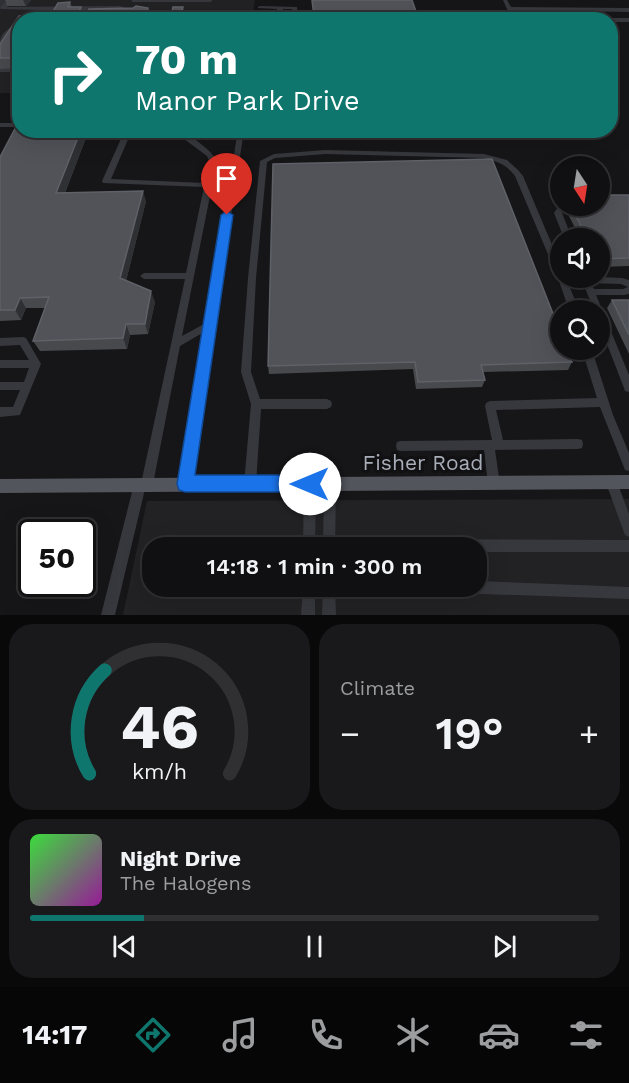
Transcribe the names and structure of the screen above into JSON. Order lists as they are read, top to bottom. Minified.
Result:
{"streets":{"main road":["Fisher Road"]},"north":"bottom","page":{"turn":["70 m","Manor Park Drive"],"limit":"50","trip":"14:18 · 1 min · 300 m","tile":"Climate","heat":["−","19°","+"],"song":["Night Drive","The Halogens"],"tabs":"14:17","gauge":["46","km/h"]}}
